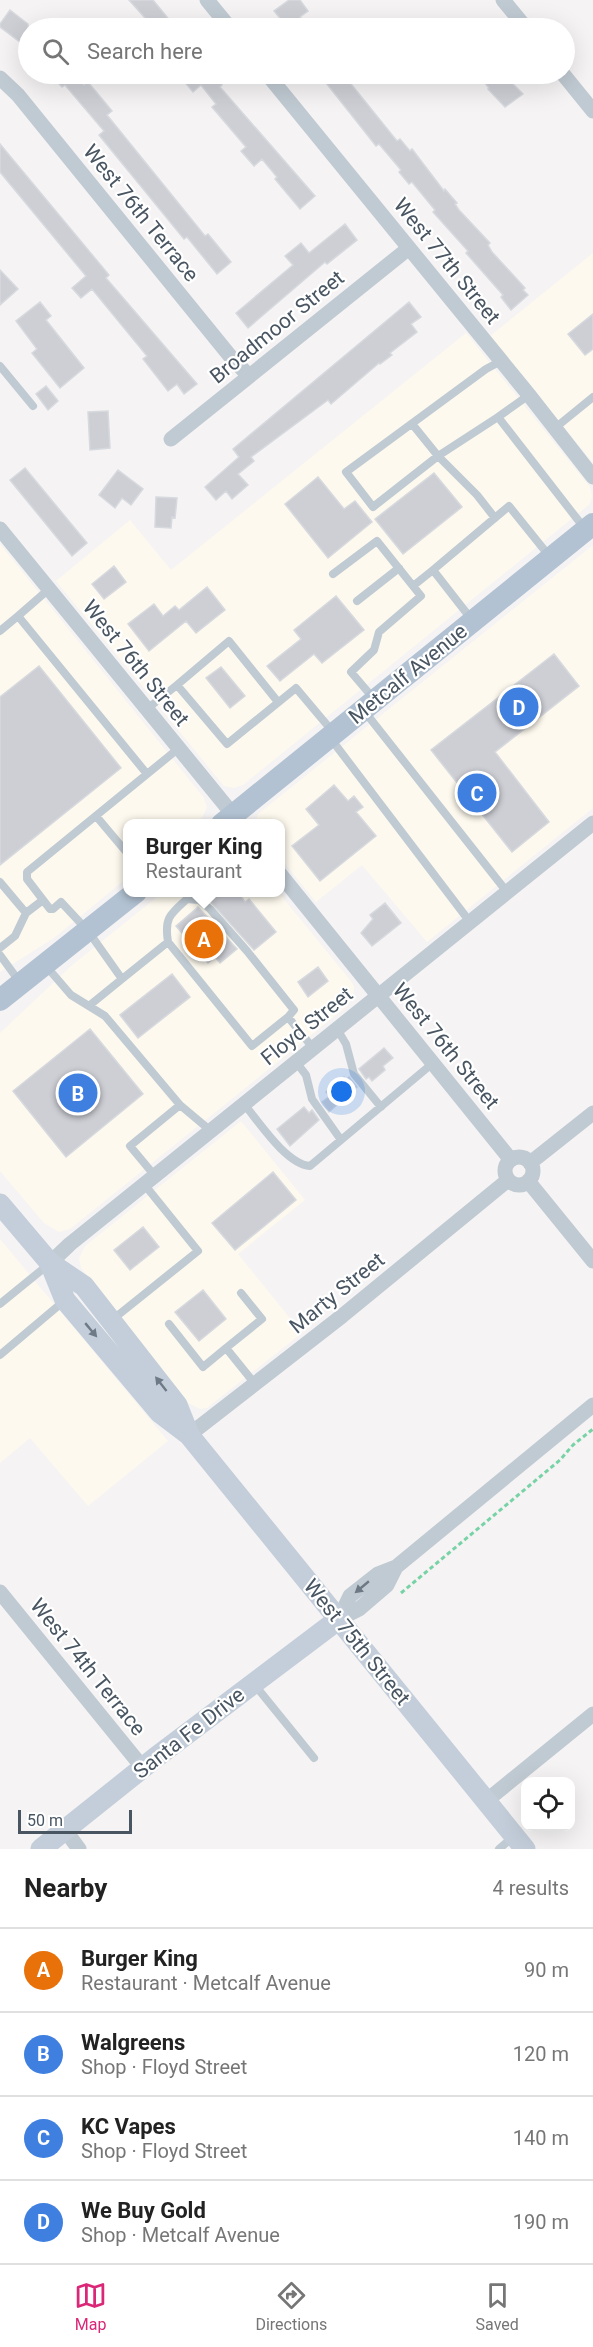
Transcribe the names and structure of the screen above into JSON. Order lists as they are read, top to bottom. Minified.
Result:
{"streets":{"main road":["Metcalf Avenue","West 75th Street","Santa Fe Drive"],"street":["West 76th Terrace","West 77th Street","Broadmoor Street","West 76th Street","Floyd Street","Marty Street","West 74th Terrace"]},"crossings":[["West 76th Terrace","Broadmoor Street"],["West 77th Street","Broadmoor Street"],["West 76th Street","Floyd Street"],["West 76th Street","Marty Street"],["Floyd Street","West 75th Street"],["Marty Street","West 75th Street"],["West 75th Street","Santa Fe Drive"],["West 74th Terrace","Santa Fe Drive"]],"scale_bar":"50 m","page":{"search":"Search here","pins":["D","C","A","B"],"popup":["Burger King","Restaurant"],"scale":"50 m","heading":["Nearby","4 results"],"list":[{"mark":"A","name":"Burger King","note":"Restaurant · Metcalf Avenue","value":"90 m"},{"mark":"B","name":"Walgreens","note":"Shop · Floyd Street","value":"120 m"},{"mark":"C","name":"KC Vapes","note":"Shop · Floyd Street","value":"140 m"},{"mark":"D","name":"We Buy Gold","note":"Shop · Metcalf Avenue","value":"190 m"}],"nav":["Map","Directions","Saved"]}}
